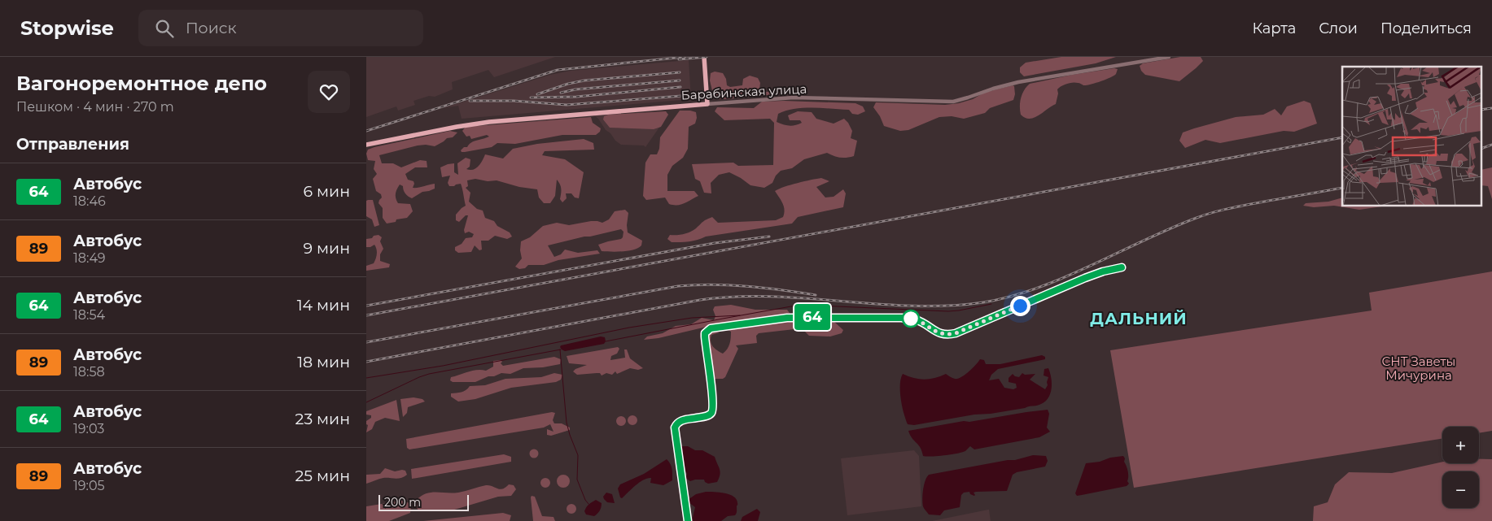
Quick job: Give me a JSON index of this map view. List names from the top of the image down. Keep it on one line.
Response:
{"streets":{"main road":["Барабинская улица"]},"districts":["ДАЛЬНИЙ"],"parks":["СНТ Заветы Мичурина"],"lines":["bus line 64"],"scale_bar":"200 m","page":{"header":"Stopwise","search":"Поиск","nav":["Карта","Слои","Поделиться"],"heading":[["Вагоноремонтное депо","Пешком · 4 мин · 270 m"],"Отправления"],"on_map":"64","list":[{"mark":"64","name":"Автобус","note":"18:46","value":"6 мин"},{"mark":"89","name":"Автобус","note":"18:49","value":"9 мин"},{"mark":"64","name":"Автобус","note":"18:54","value":"14 мин"},{"mark":"89","name":"Автобус","note":"18:58","value":"18 мин"},{"mark":"64","name":"Автобус","note":"19:03","value":"23 мин"},{"mark":"89","name":"Автобус","note":"19:05","value":"25 мин"}],"map_buttons":["+","−"],"scale":"200 m"}}
